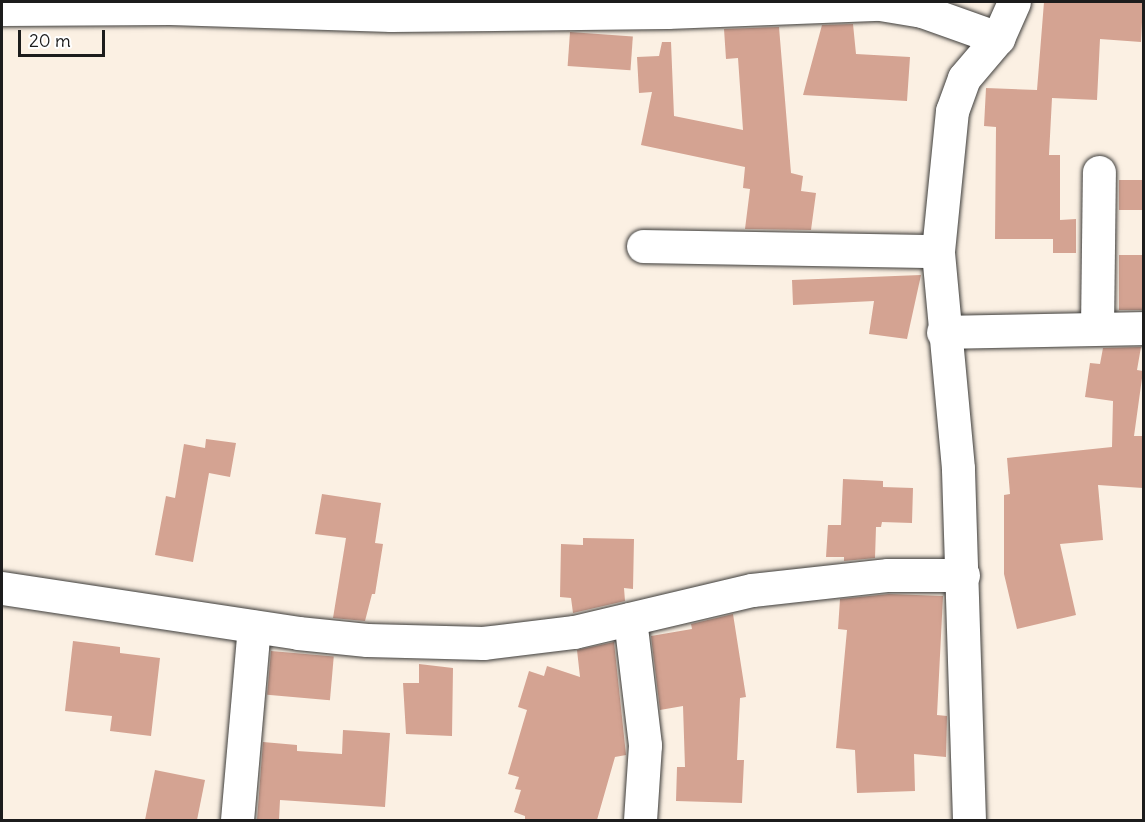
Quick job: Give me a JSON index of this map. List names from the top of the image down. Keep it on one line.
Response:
{"scale_bar":"20 m"}
